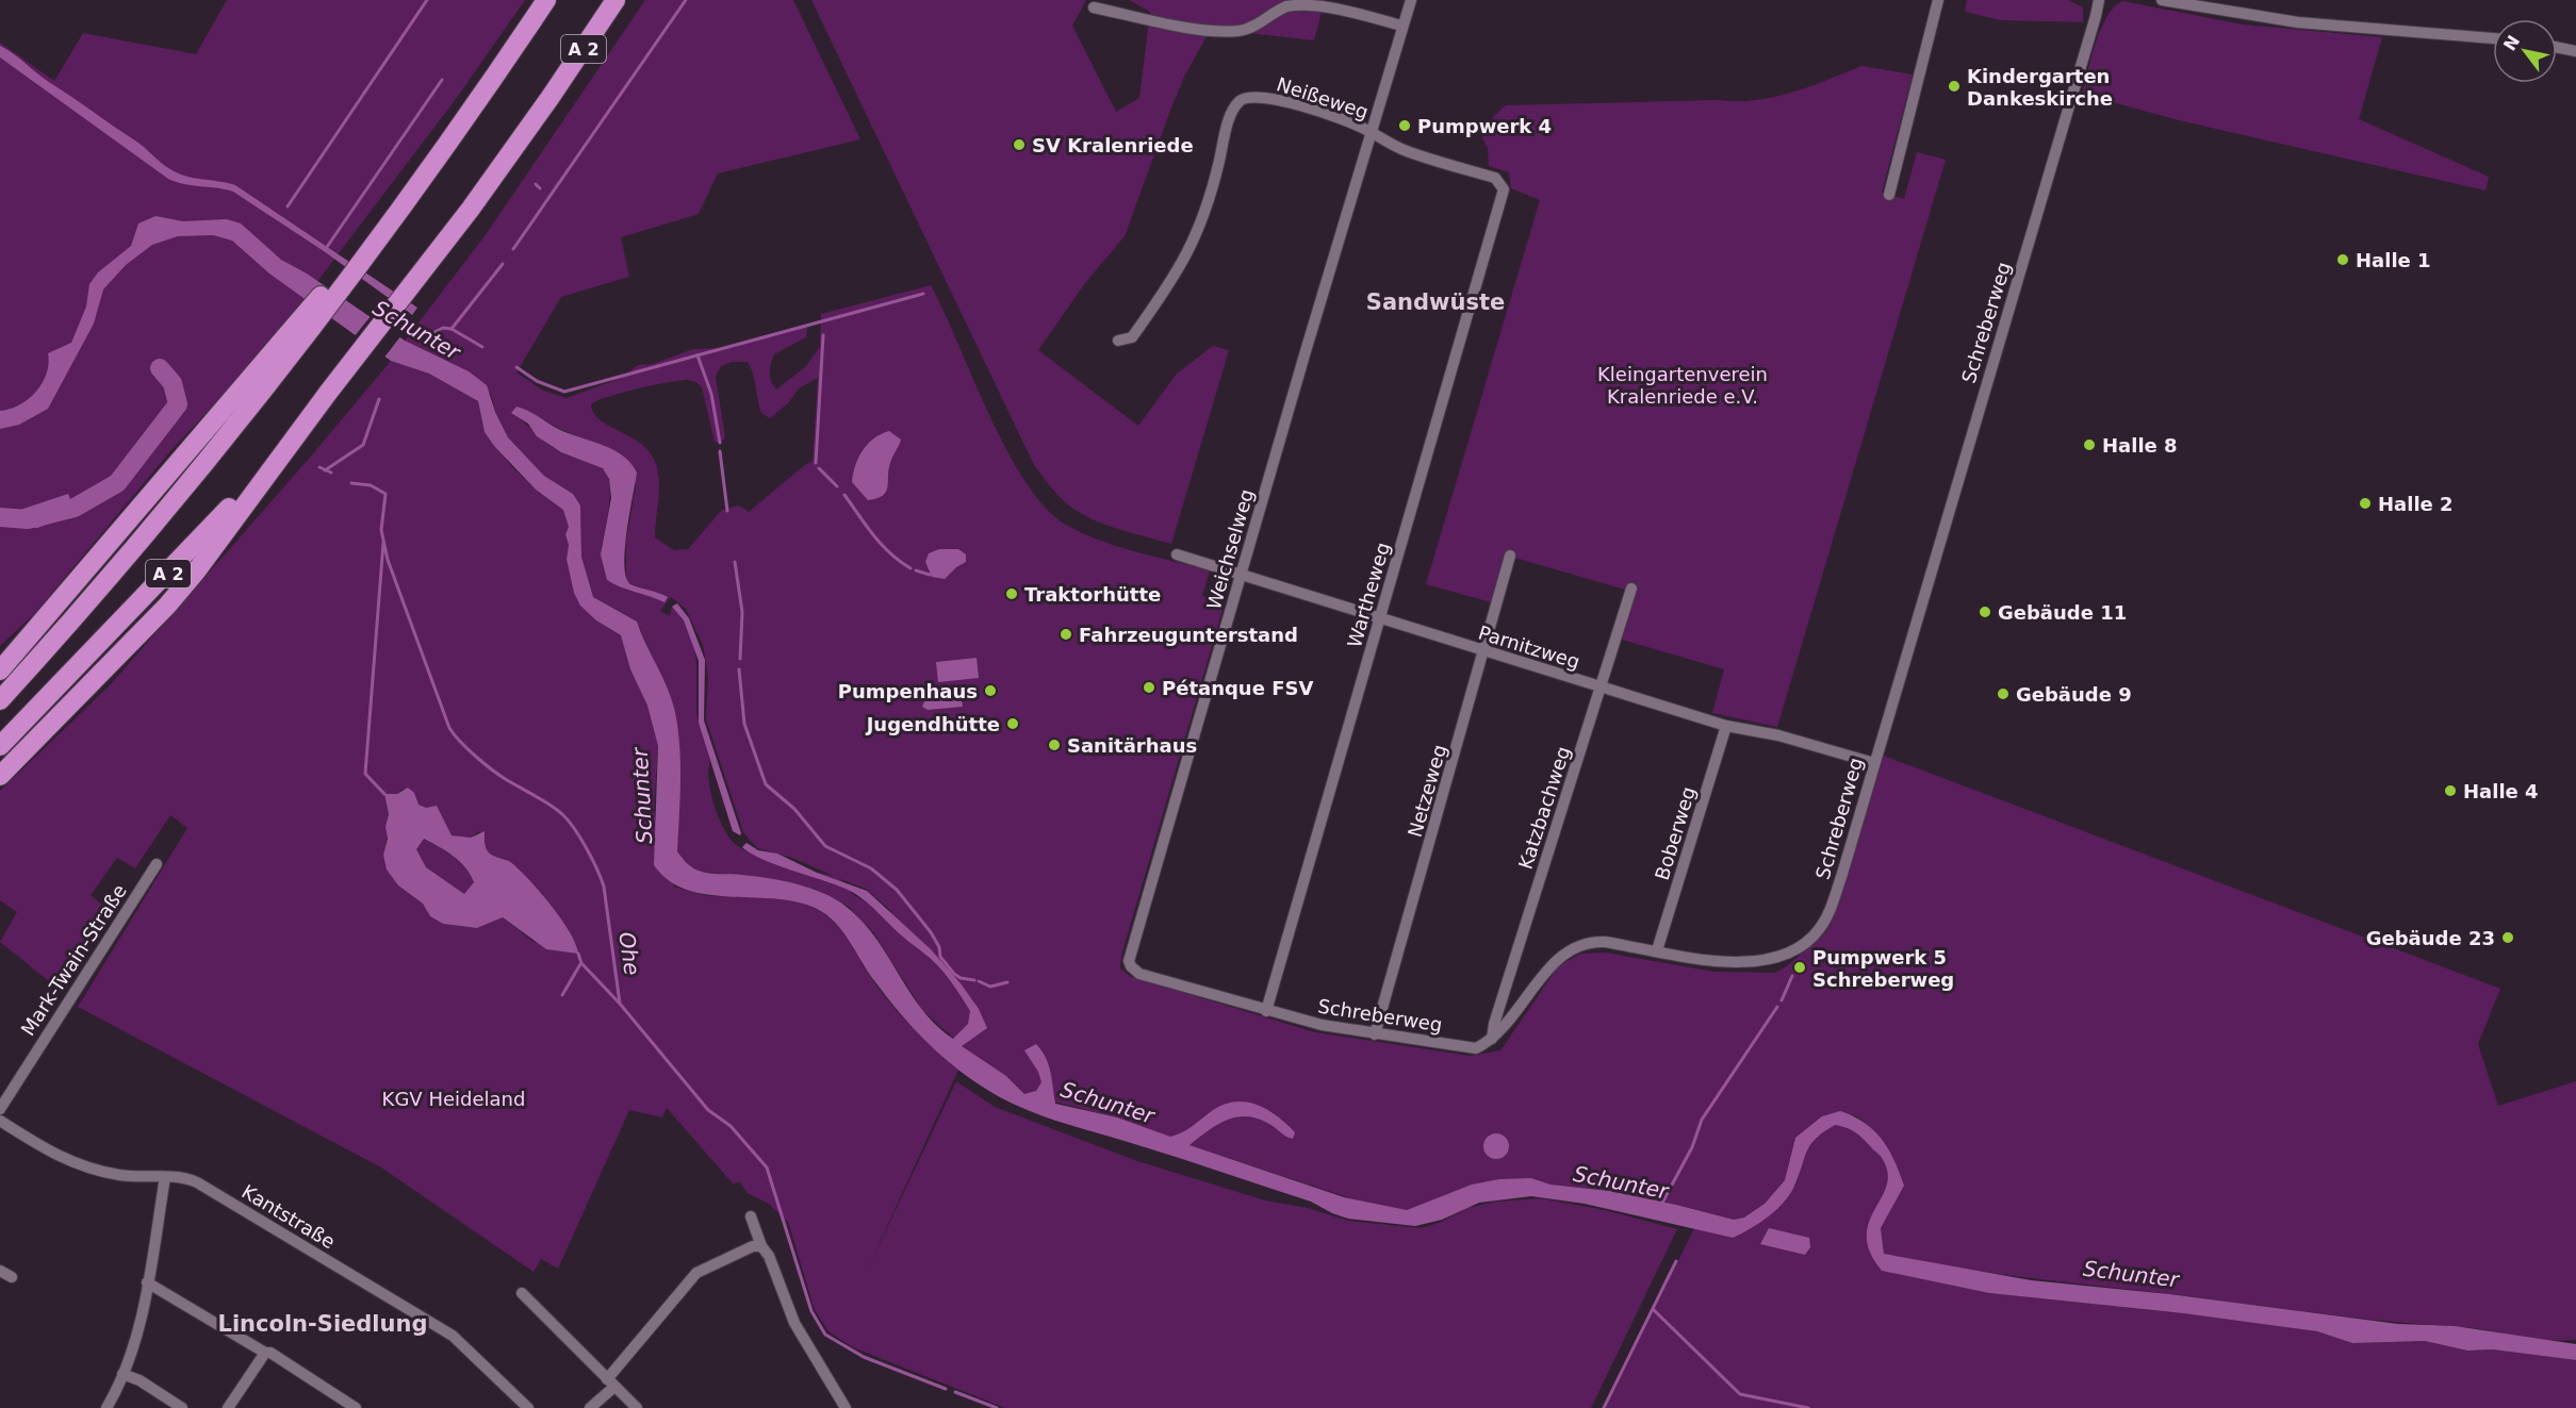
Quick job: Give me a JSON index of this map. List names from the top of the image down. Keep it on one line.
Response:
{"streets":{"highway":["A 2"],"street":["Neißeweg","Schreberweg","Weichselweg","Wartheweg","Parnitzweg","Netzeweg","Katzbachweg","Boberweg","Mark-Twain-Straße","Kantstraße"]},"crossings":[["Neißeweg","Weichselweg"],["Neißeweg","Wartheweg"],["Schreberweg","Weichselweg"],["Schreberweg","Wartheweg"],["Schreberweg","Parnitzweg"],["Schreberweg","Netzeweg"],["Schreberweg","Katzbachweg"],["Schreberweg","Boberweg"],["Weichselweg","Parnitzweg"],["Wartheweg","Parnitzweg"],["Parnitzweg","Netzeweg"],["Parnitzweg","Katzbachweg"],["Parnitzweg","Boberweg"]],"districts":["Sandwüste","Lincoln-Siedlung"],"water":["Schunter","Ohe"],"parks":["Kleingartenverein Kralenriede e.V.","KGV Heideland"],"places":["Kindergarten Dankeskirche","Pumpwerk 4","SV Kralenriede","Halle 1","Halle 8","Halle 2","Traktorhütte","Gebäude 11","Fahrzeugunterstand","Pétanque FSV","Pumpenhaus","Gebäude 9","Jugendhütte","Sanitärhaus","Halle 4","Gebäude 23","Pumpwerk 5 Schreberweg"],"north":"top left"}
